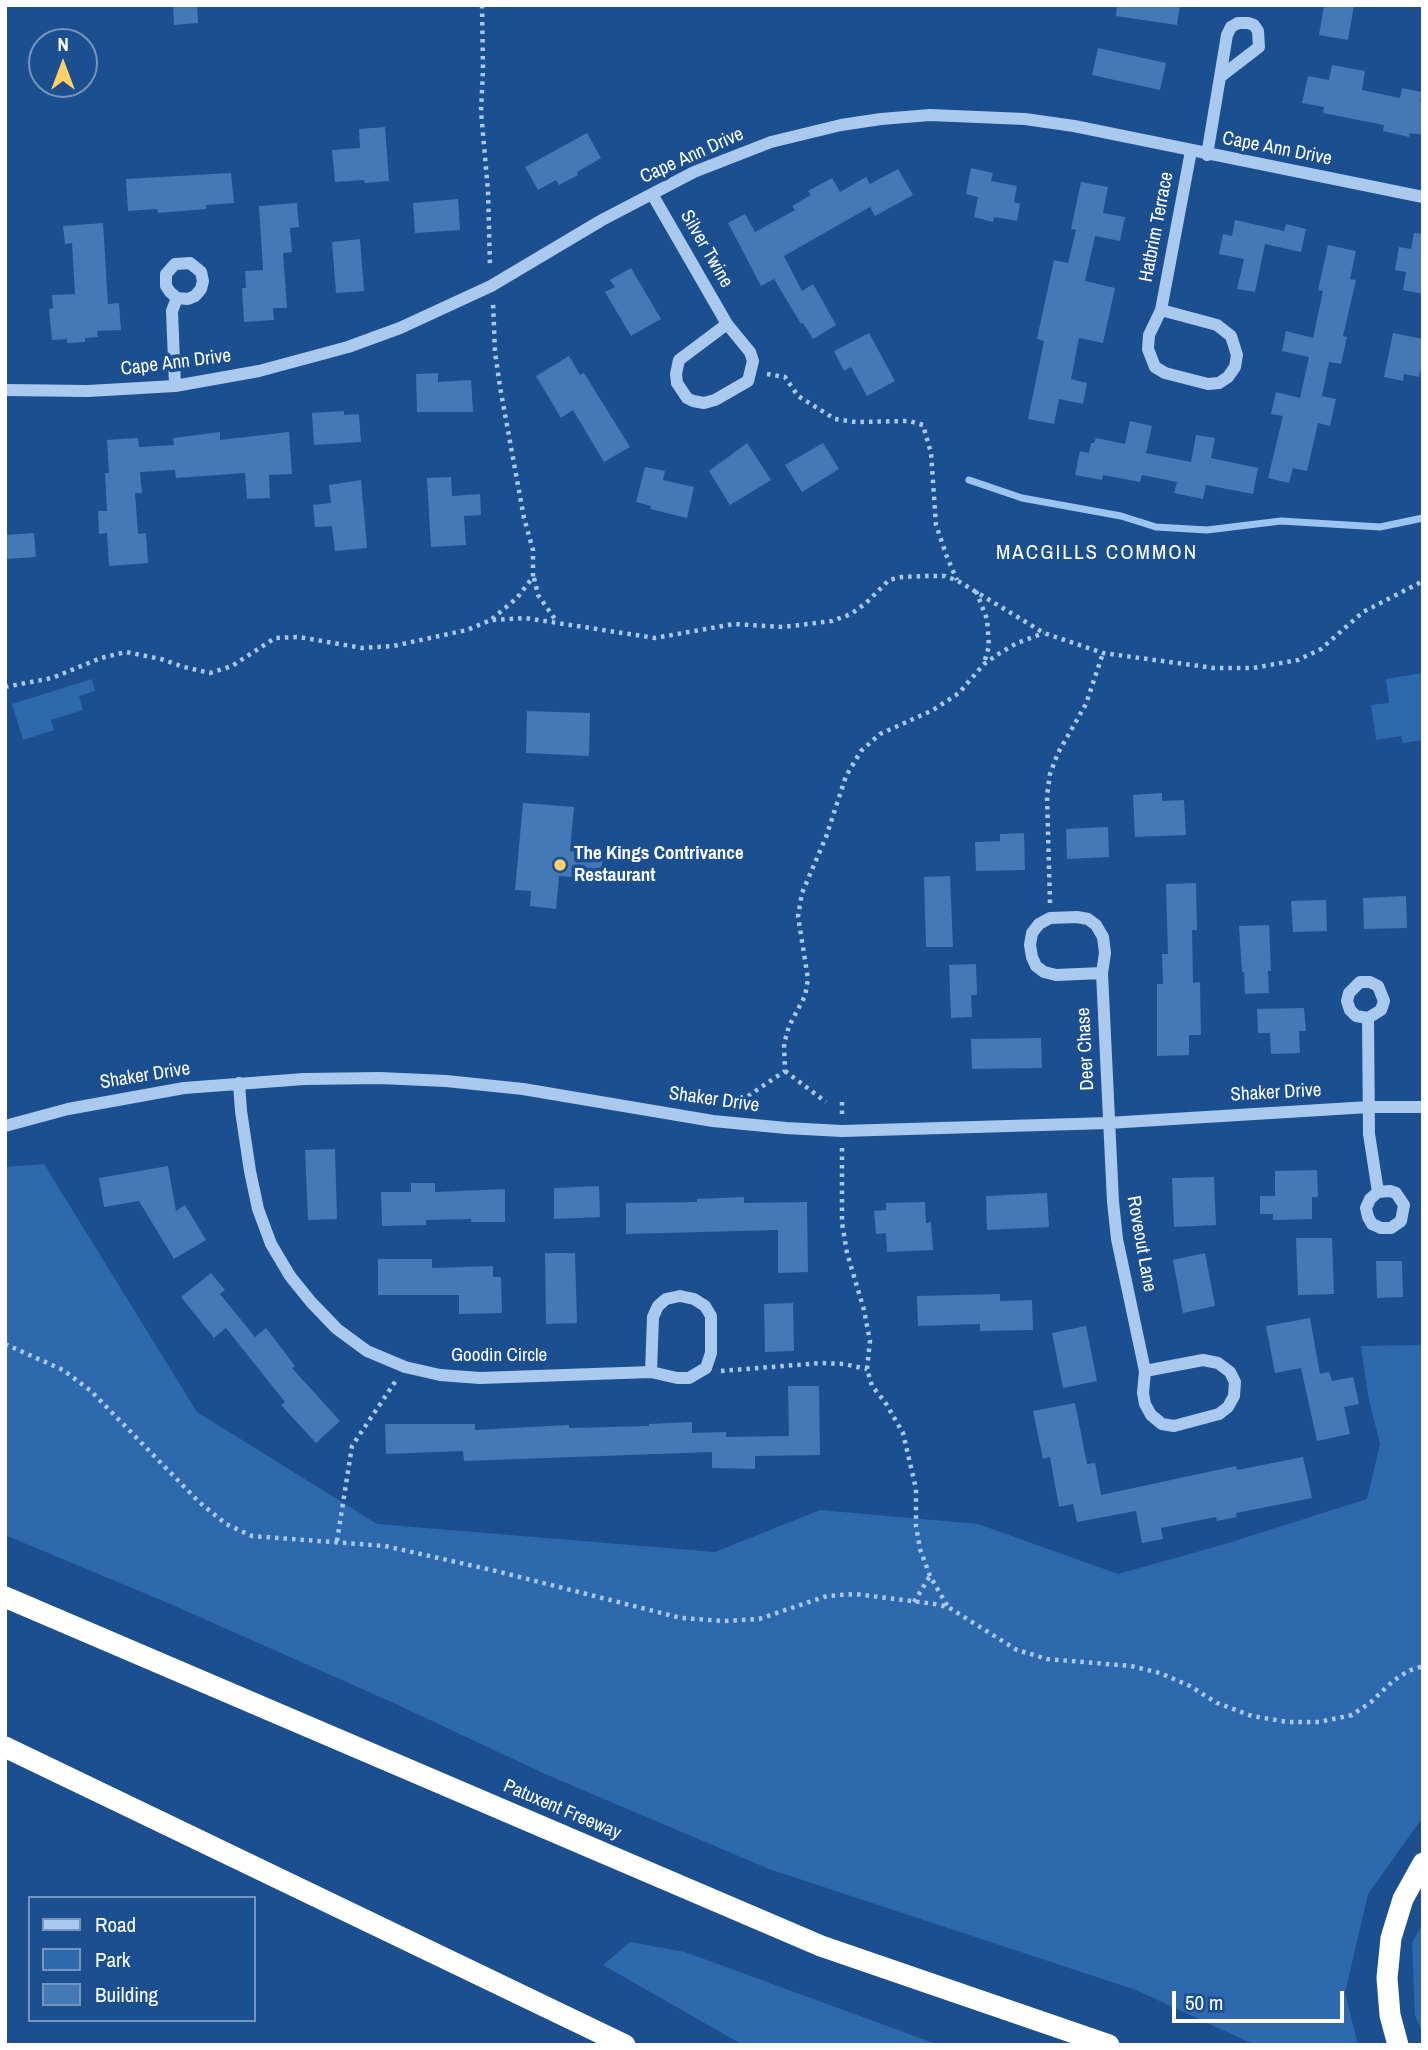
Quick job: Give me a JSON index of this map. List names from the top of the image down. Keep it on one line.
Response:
{"streets":{"highway":["Patuxent Freeway"],"street":["Cape Ann Drive","Hatbrim Terrace","Silver Twine","Deer Chase","Shaker Drive","Roveout Lane","Goodin Circle"]},"crossings":[["Cape Ann Drive","Hatbrim Terrace"],["Cape Ann Drive","Silver Twine"],["Deer Chase","Shaker Drive"],["Deer Chase","Roveout Lane"],["Shaker Drive","Roveout Lane"],["Shaker Drive","Goodin Circle"]],"districts":["MACGILLS COMMON"],"places":["The Kings Contrivance Restaurant"],"legend":["Road","Park","Building"],"scale_bar":"50 m","north":"top"}
